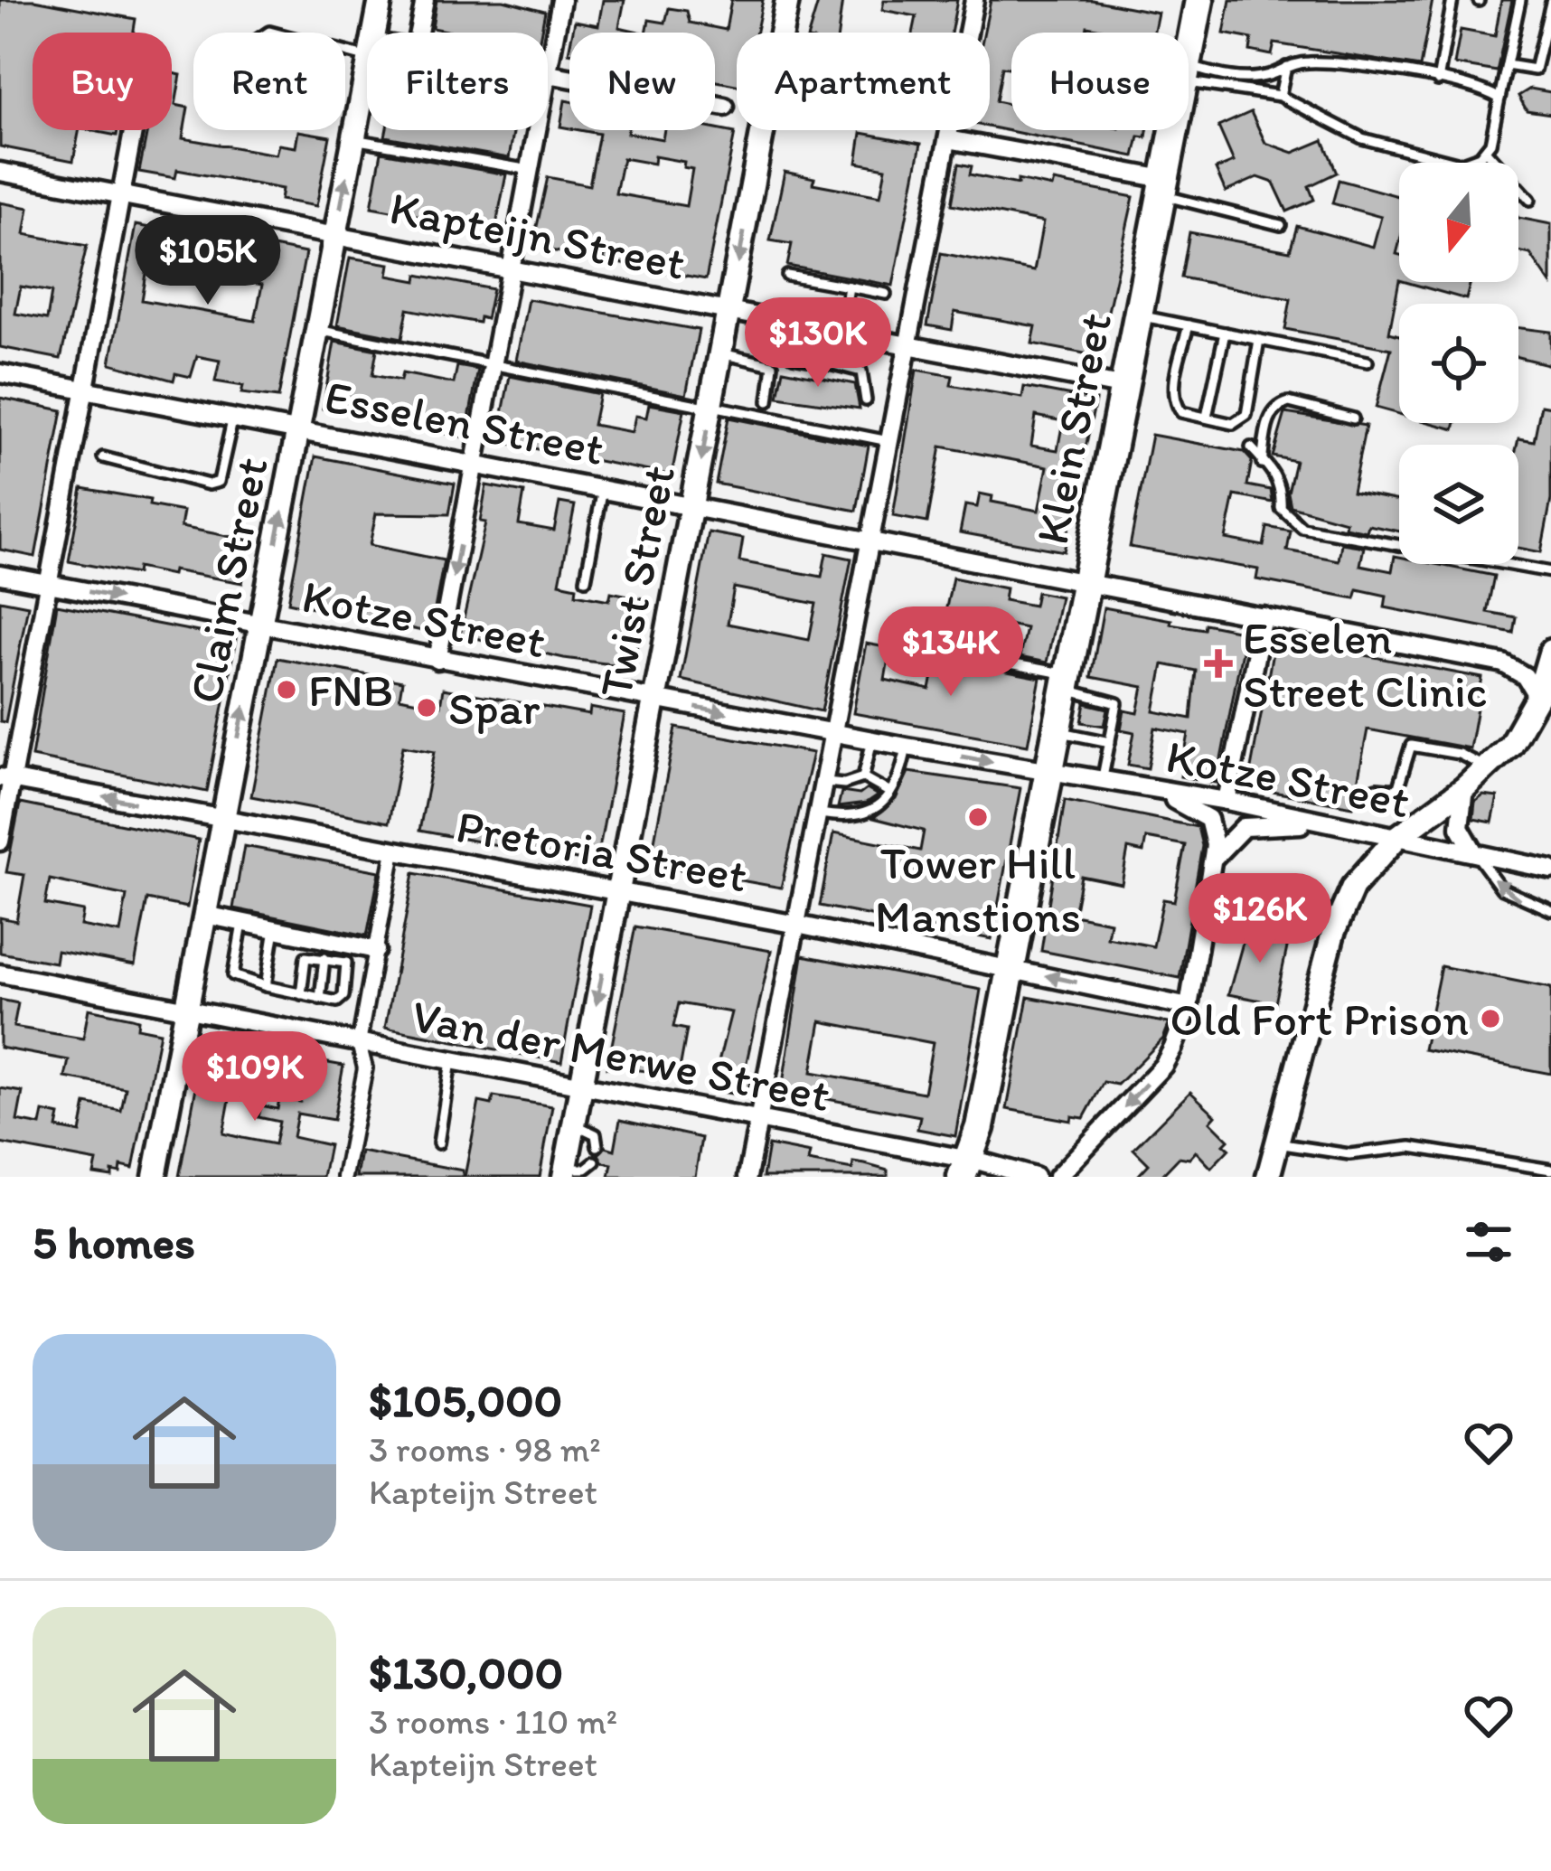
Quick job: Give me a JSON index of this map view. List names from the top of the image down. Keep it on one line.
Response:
{"streets":{"main road":["Klein Street"],"street":["Kapteijn Street","Esselen Street","Claim Street","Twist Street","Kotze Street","Pretoria Street","Van der Merwe Street"]},"crossings":[["Kapteijn Street","Klein Street"],["Kapteijn Street","Claim Street"],["Kapteijn Street","Twist Street"],["Esselen Street","Klein Street"],["Esselen Street","Claim Street"],["Esselen Street","Twist Street"],["Klein Street","Kotze Street"],["Klein Street","Pretoria Street"],["Klein Street","Van der Merwe Street"],["Claim Street","Kotze Street"],["Claim Street","Pretoria Street"],["Claim Street","Van der Merwe Street"],["Twist Street","Kotze Street"],["Twist Street","Pretoria Street"],["Twist Street","Van der Merwe Street"]],"places":{"health":["Esselen Street Clinic"],"other":["FNB","Spar","Tower Hill Manstions","Old Fort Prison"]},"north":"bottom","page":{"chip":["Buy","Rent","Filters","New","Apartment","House"],"price":["$105K","$130K","$134K","$126K","$109K"],"heading":"5 homes","list":[{"name":"$105,000","note":"3 rooms · 98 m² · Kapteijn Street"},{"name":"$130,000","note":"3 rooms · 110 m² · Kapteijn Street"}]}}
